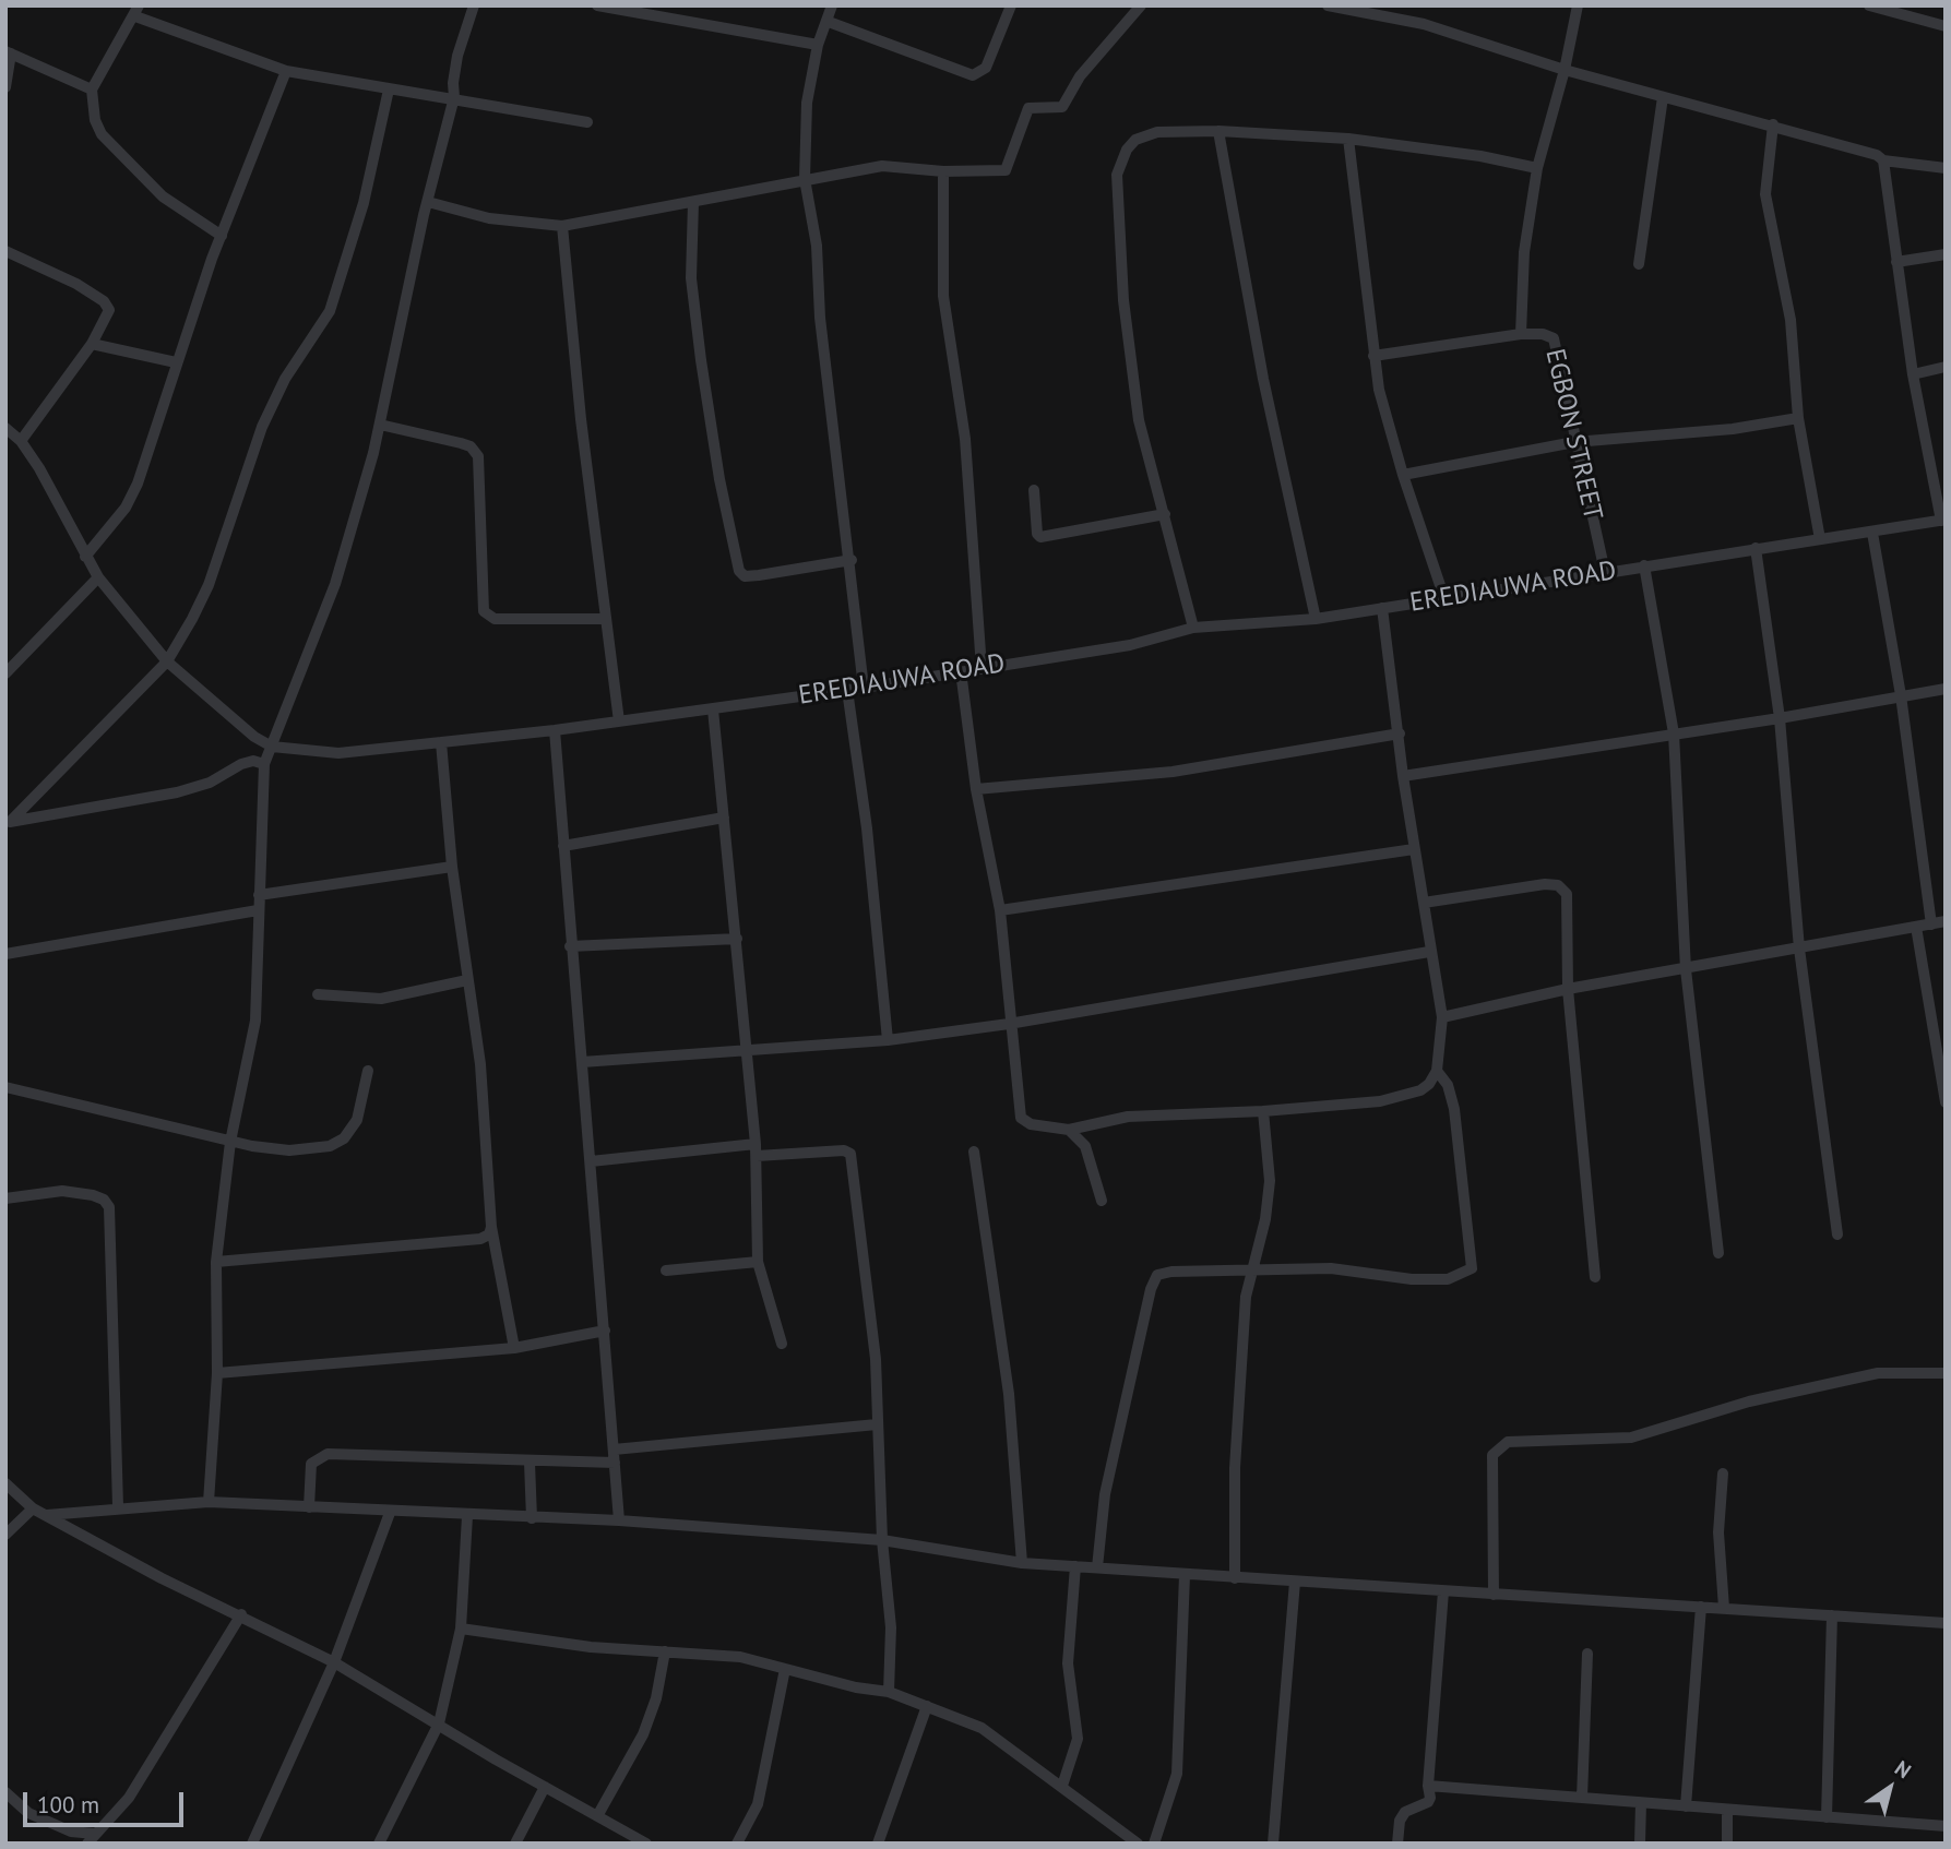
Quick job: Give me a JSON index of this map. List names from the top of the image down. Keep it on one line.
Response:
{"streets":{"street":["EGBON STREET","EREDIAUWA ROAD"]},"crossings":[["EGBON STREET","EREDIAUWA ROAD"]],"scale_bar":"100 m","north":"top right"}
